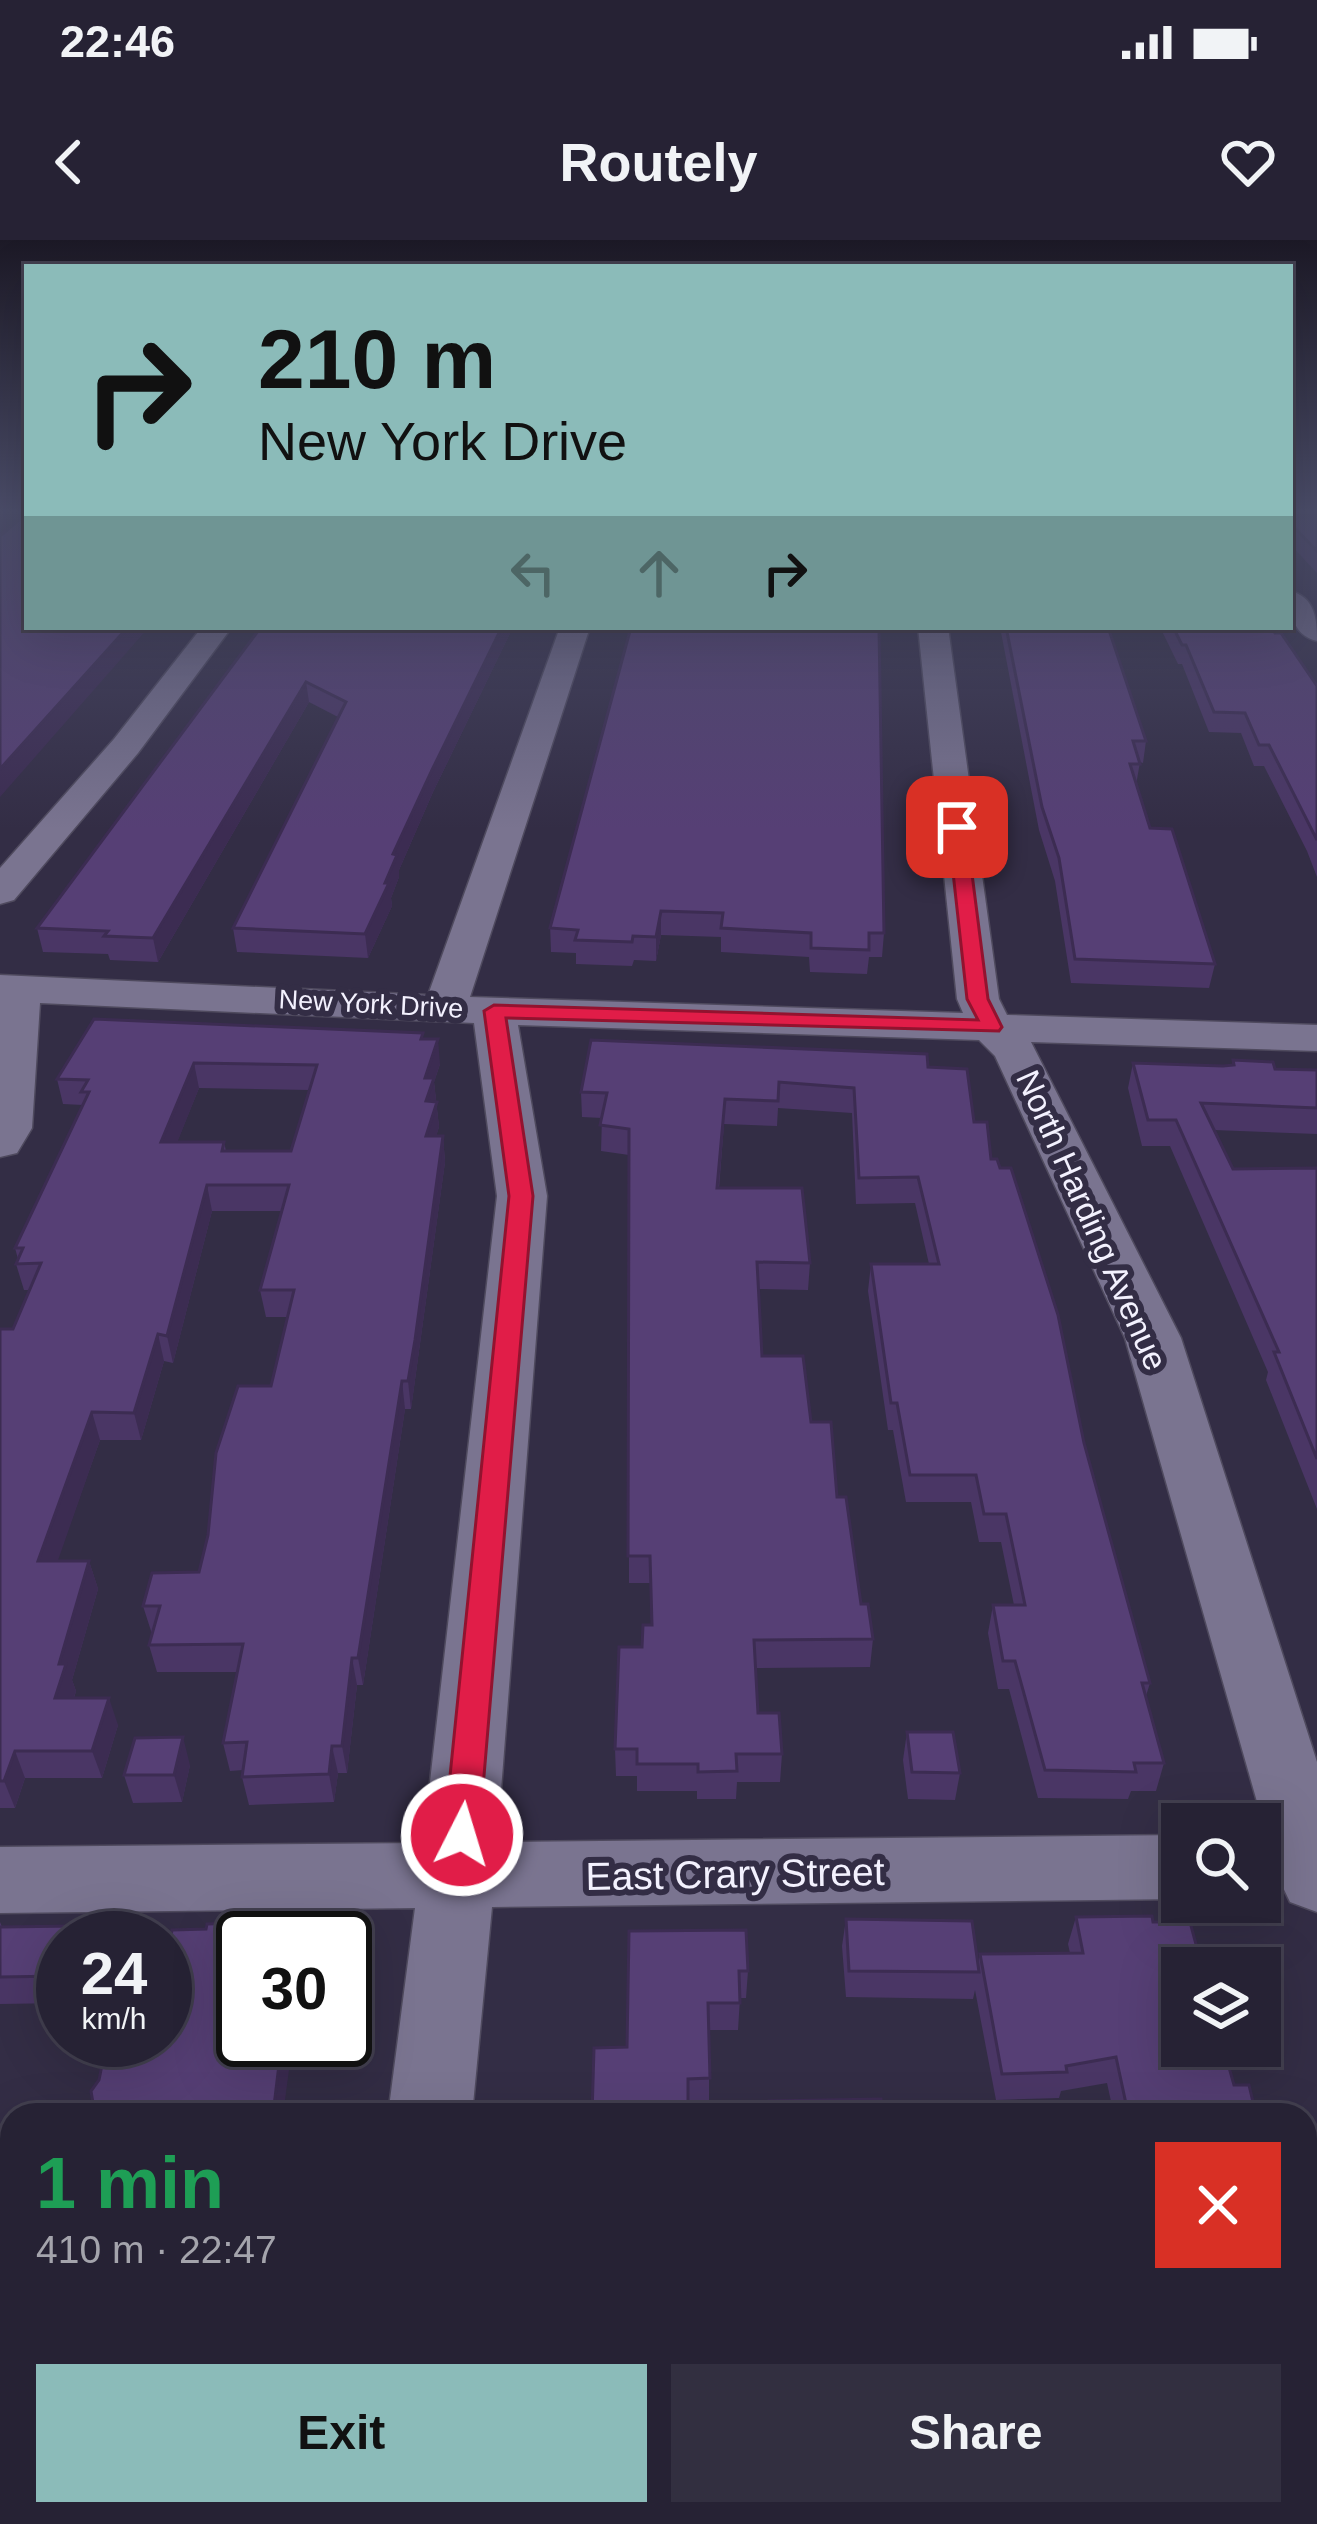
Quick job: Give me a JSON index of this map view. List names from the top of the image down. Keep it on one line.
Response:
{"streets":{"street":["New York Drive","North Harding Avenue","East Crary Street"]},"crossings":[["New York Drive","North Harding Avenue"]],"page":{"status":"22:46","header":"Routely","turn":["210 m","New York Drive"],"speed":"24 km/h","limit":"30","heading":["1 min","410 m · 22:47"],"buttons":["Exit","Share"]}}
